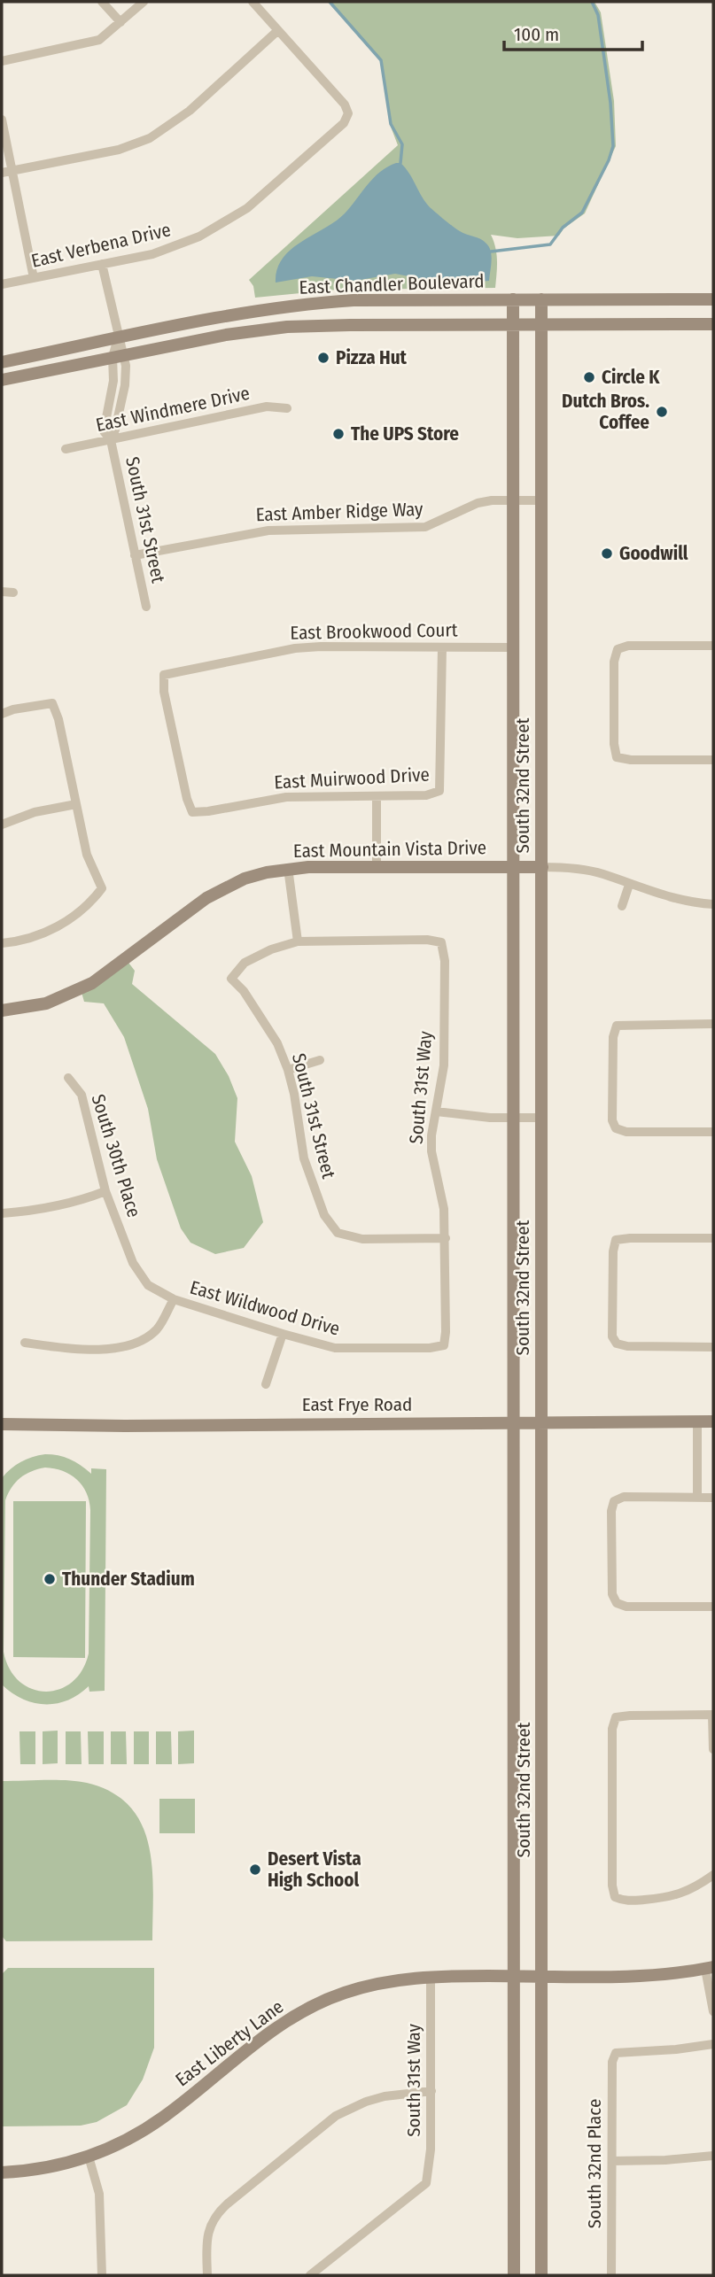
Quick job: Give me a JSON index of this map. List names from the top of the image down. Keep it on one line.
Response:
{"streets":{"main road":["East Chandler Boulevard","South 32nd Street","East Mountain Vista Drive","East Frye Road","East Liberty Lane"],"street":["East Verbena Drive","East Windmere Drive","East Amber Ridge Way","South 31st Street","East Brookwood Court","East Muirwood Drive","South 31st Way","South 30th Place","East Wildwood Drive","South 32nd Place"]},"crossings":[["East Verbena Drive","South 31st Street"],["East Chandler Boulevard","South 31st Street"],["East Chandler Boulevard","South 32nd Street"],["East Windmere Drive","South 31st Street"],["East Amber Ridge Way","South 31st Street"],["East Amber Ridge Way","South 32nd Street"],["South 31st Street","South 31st Way"],["East Brookwood Court","East Muirwood Drive"],["East Brookwood Court","South 32nd Street"],["South 32nd Street","East Mountain Vista Drive"],["South 32nd Street","East Frye Road"],["South 32nd Street","East Liberty Lane"],["South 31st Way","East Wildwood Drive"],["South 31st Way","East Liberty Lane"],["South 30th Place","East Wildwood Drive"]],"places":["Pizza Hut","Circle K","Dutch Bros. Coffee","The UPS Store","Goodwill","Thunder Stadium","Desert Vista High School"],"scale_bar":"100 m"}
